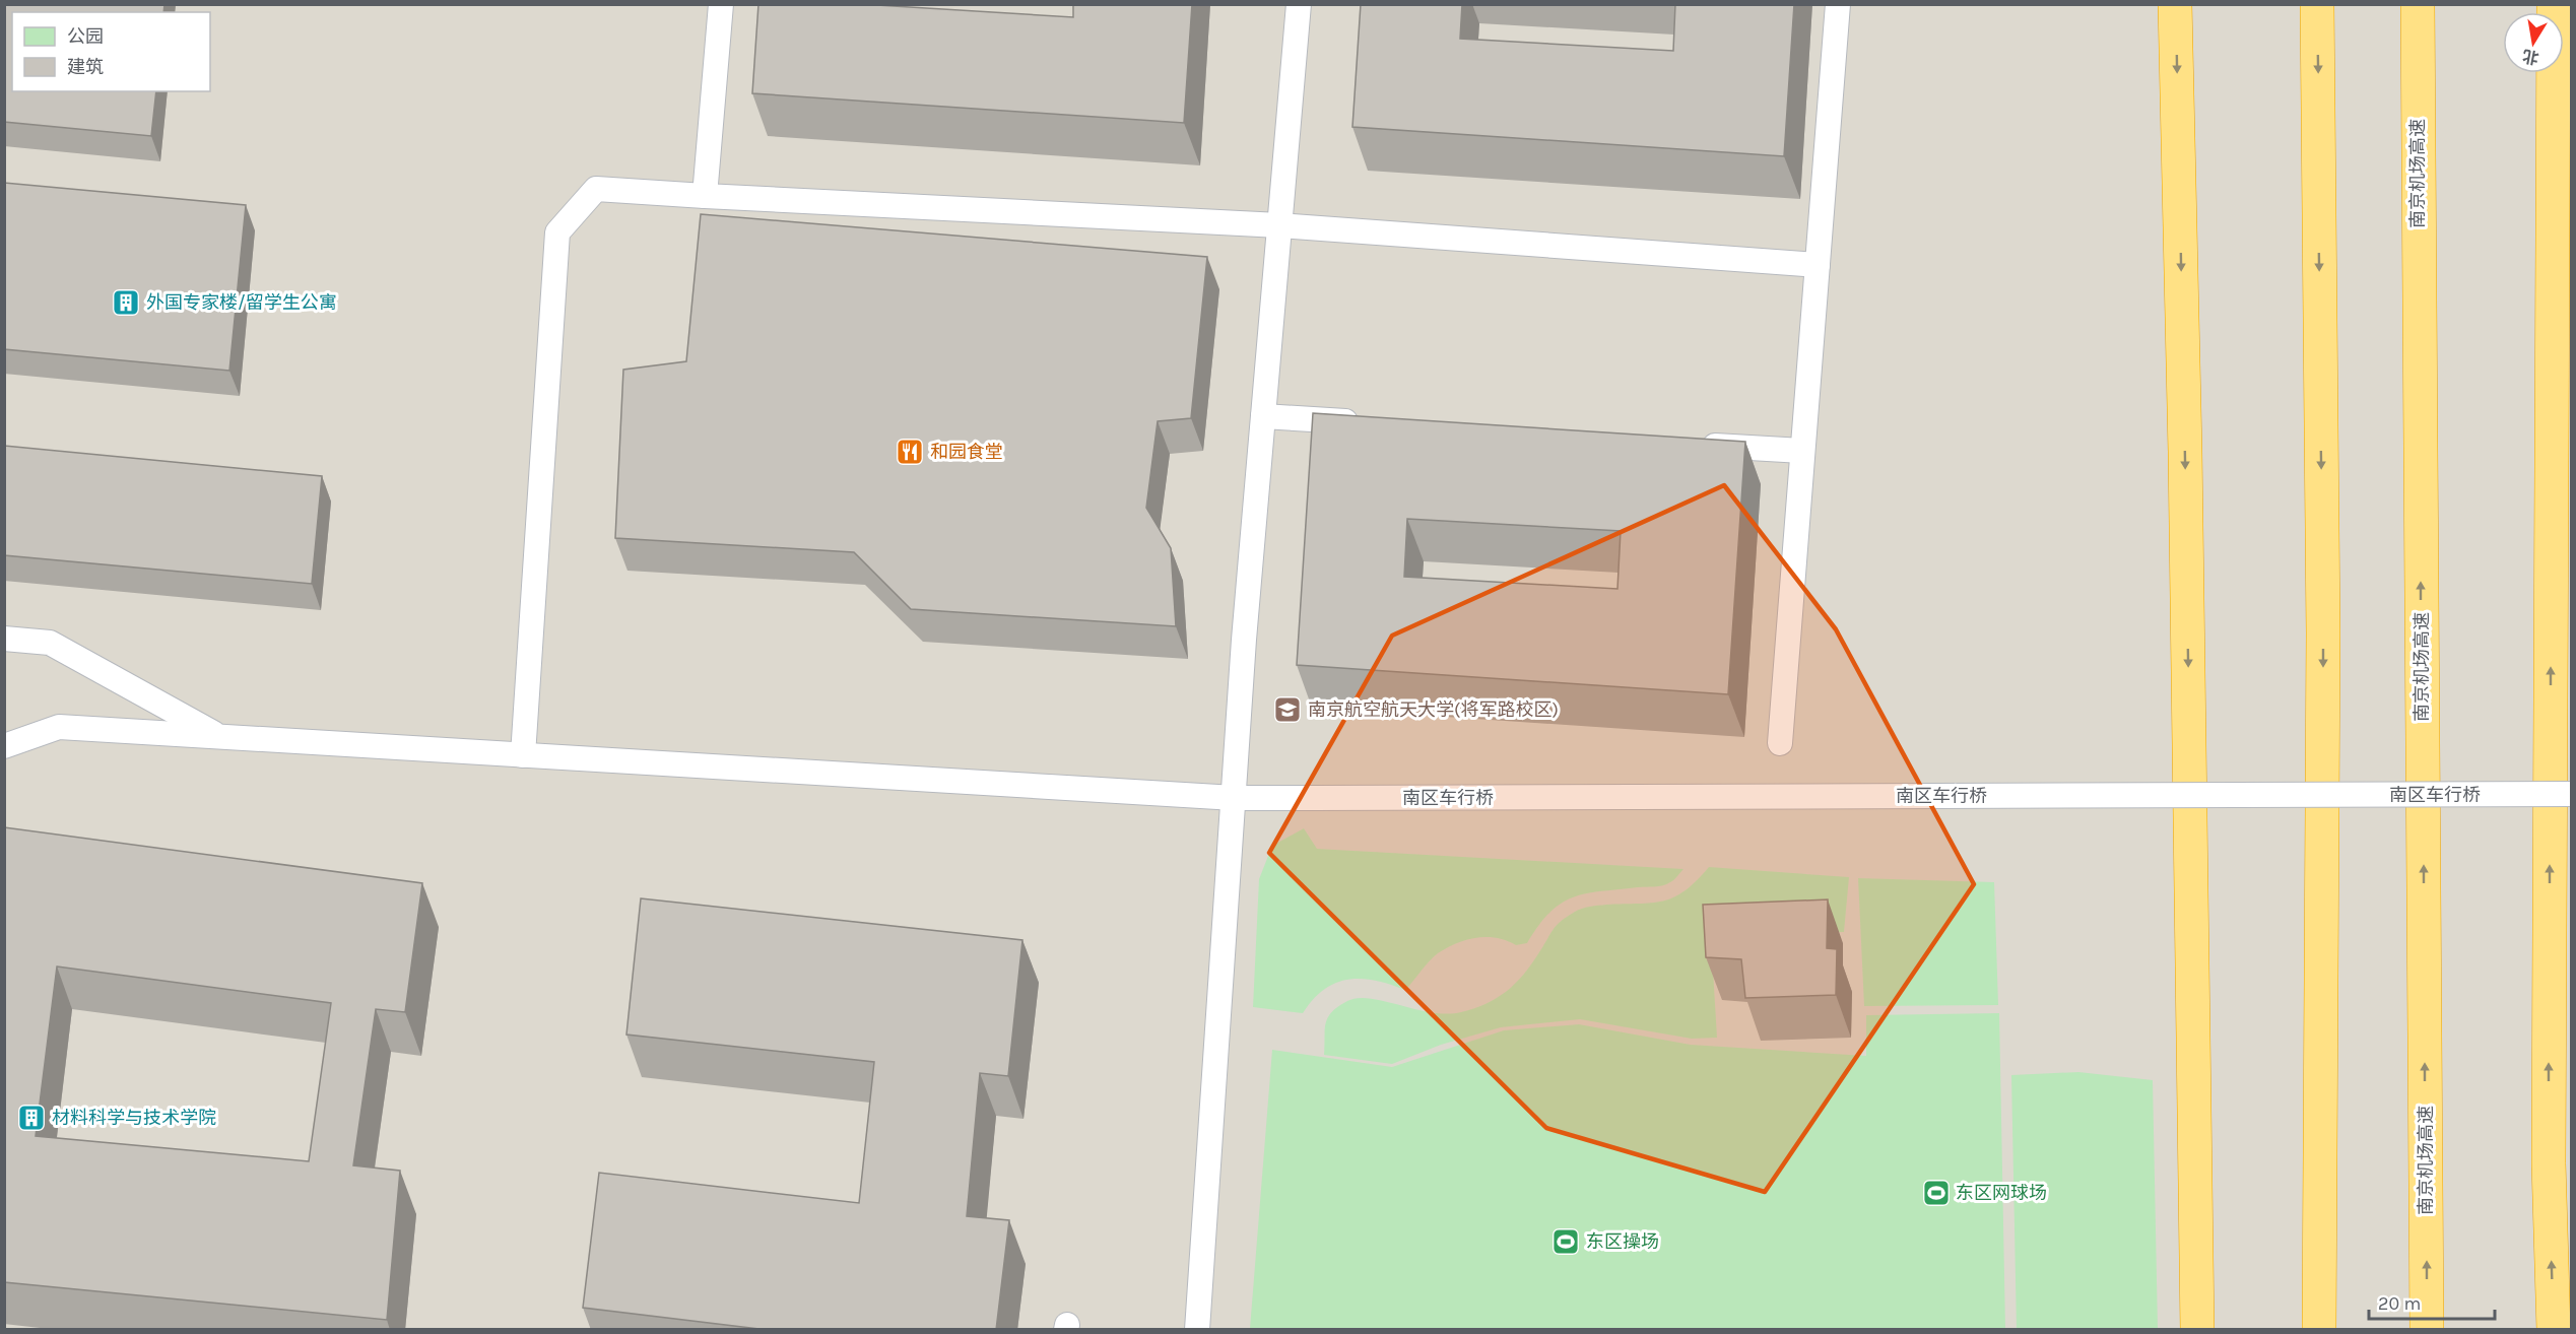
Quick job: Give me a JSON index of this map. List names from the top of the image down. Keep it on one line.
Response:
{"streets":{"highway":["南京机场高速"],"lane":["南区车行桥"]},"places":{"building":["外国专家楼/留学生公寓","材料科学与技术学院"],"restaurant":["和园食堂"],"school or university":["南京航空航天大学(将军路校区)"],"sports":["东区网球场","东区操场"]},"legend":["公园","建筑"],"scale_bar":"20 m","north":"bottom"}
